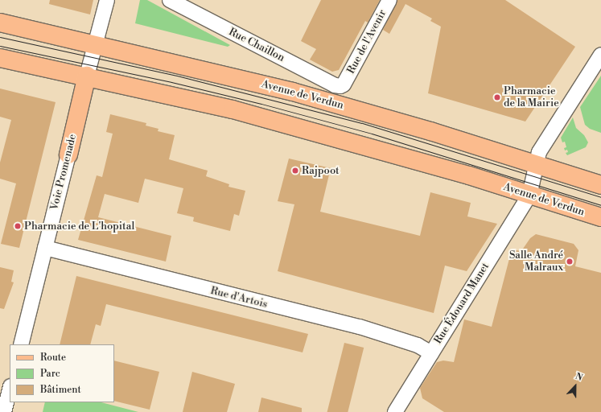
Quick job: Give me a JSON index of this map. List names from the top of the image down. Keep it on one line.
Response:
{"streets":{"main road":["Avenue de Verdun","Voie Promenade"],"street":["Rue de l'Avenir","Rue Chaillon","Rue d'Artois","Rue Édouard Manet"]},"crossings":[["Rue de l'Avenir","Rue Chaillon"],["Avenue de Verdun","Voie Promenade"],["Avenue de Verdun","Rue Édouard Manet"],["Voie Promenade","Rue d'Artois"],["Rue d'Artois","Rue Édouard Manet"]],"places":["Pharmacie de la Mairie","Rajpoot","Pharmacie de L'hopital","Salle André Malraux"],"legend":["Route","Parc","Bâtiment"],"north":"top"}
